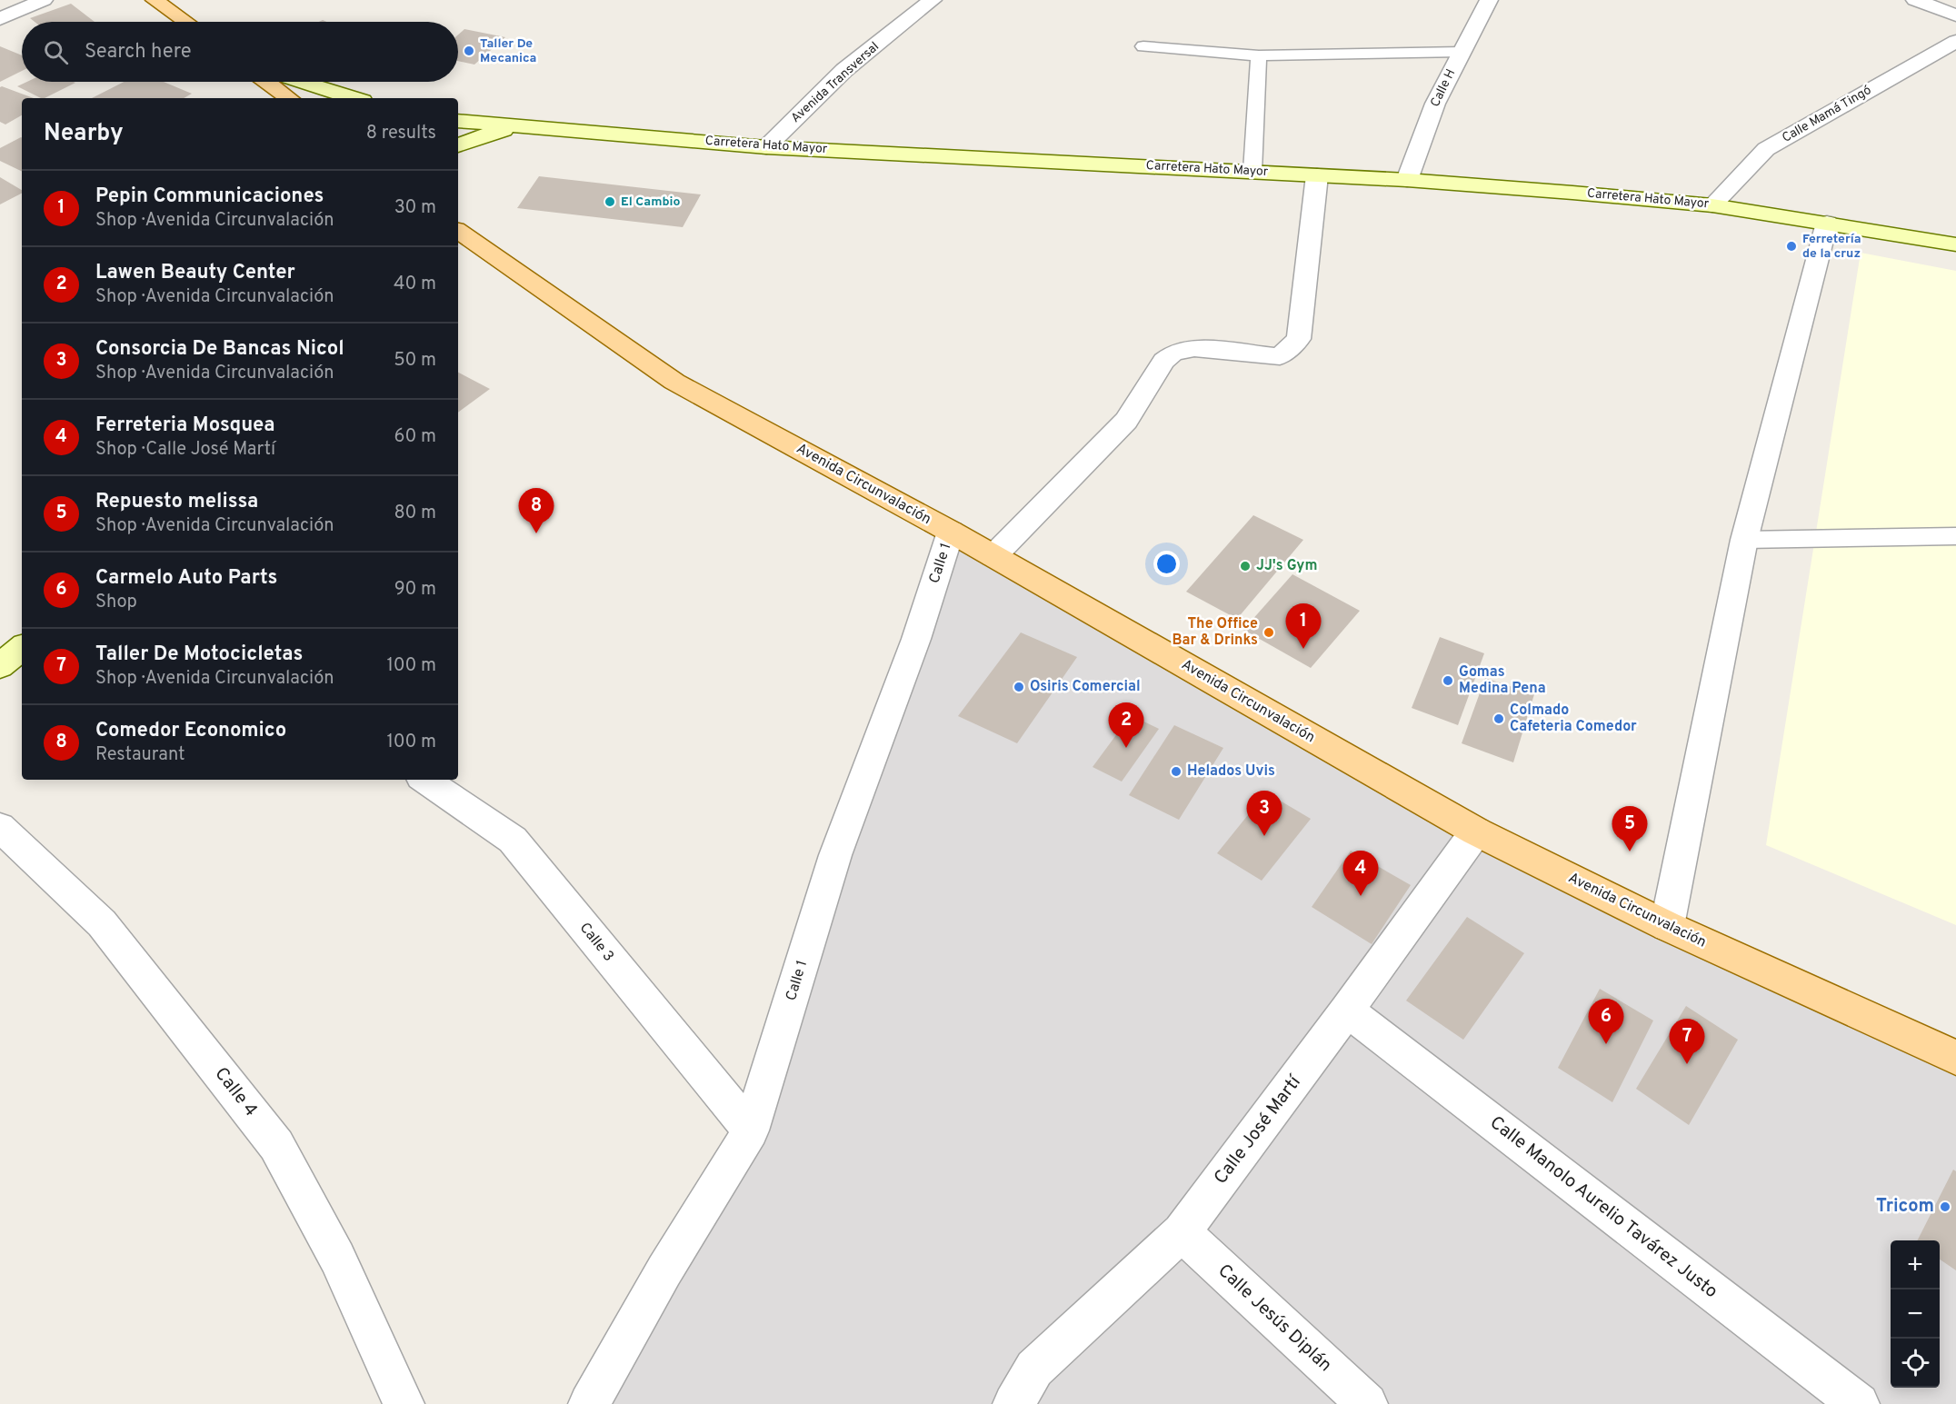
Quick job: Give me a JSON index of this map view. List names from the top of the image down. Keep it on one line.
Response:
{"streets":{"main road":["Avenida Circunvalación"],"street":["Avenida Transversal","Calle H","Calle Mamá Tingó","Carretera Hato Mayor","Calle 1","Calle 3","Calle 4","Calle José Martí","Calle Manolo Aurelio Tavárez Justo","Calle Jesús Diplán"]},"crossings":[["Avenida Transversal","Carretera Hato Mayor"],["Calle H","Carretera Hato Mayor"],["Calle Mamá Tingó","Carretera Hato Mayor"],["Avenida Circunvalación","Calle 1"],["Avenida Circunvalación","Calle José Martí"],["Calle 1","Calle 3"],["Calle José Martí","Calle Manolo Aurelio Tavárez Justo"],["Calle José Martí","Calle Jesús Diplán"]],"places":["Taller De Mecanica","El Cambio","Ferretería de la cruz","JJ's Gym","The Office Bar & Drinks","Gomas Medina Pena","Osiris Comercial","Colmado Cafeteria Comedor","Helados Uvis","Tricom"],"page":{"search":"Search here","heading":["Nearby","8 results"],"list":[{"mark":"1","name":"Pepin Communicaciones","note":"Shop · Avenida Circunvalación","value":"30 m"},{"mark":"2","name":"Lawen Beauty Center","note":"Shop · Avenida Circunvalación","value":"40 m"},{"mark":"3","name":"Consorcia De Bancas Nicol","note":"Shop · Avenida Circunvalación","value":"50 m"},{"mark":"4","name":"Ferreteria Mosquea","note":"Shop · Calle José Martí","value":"60 m"},{"mark":"5","name":"Repuesto melissa","note":"Shop · Avenida Circunvalación","value":"80 m"},{"mark":"6","name":"Carmelo Auto Parts","note":"Shop","value":"90 m"},{"mark":"7","name":"Taller De Motocicletas","note":"Shop · Avenida Circunvalación","value":"100 m"},{"mark":"8","name":"Comedor Economico","note":"Restaurant","value":"100 m"}],"pins":["8","1","2","3","5","4","6","7"],"map_buttons":["+","−"]}}
